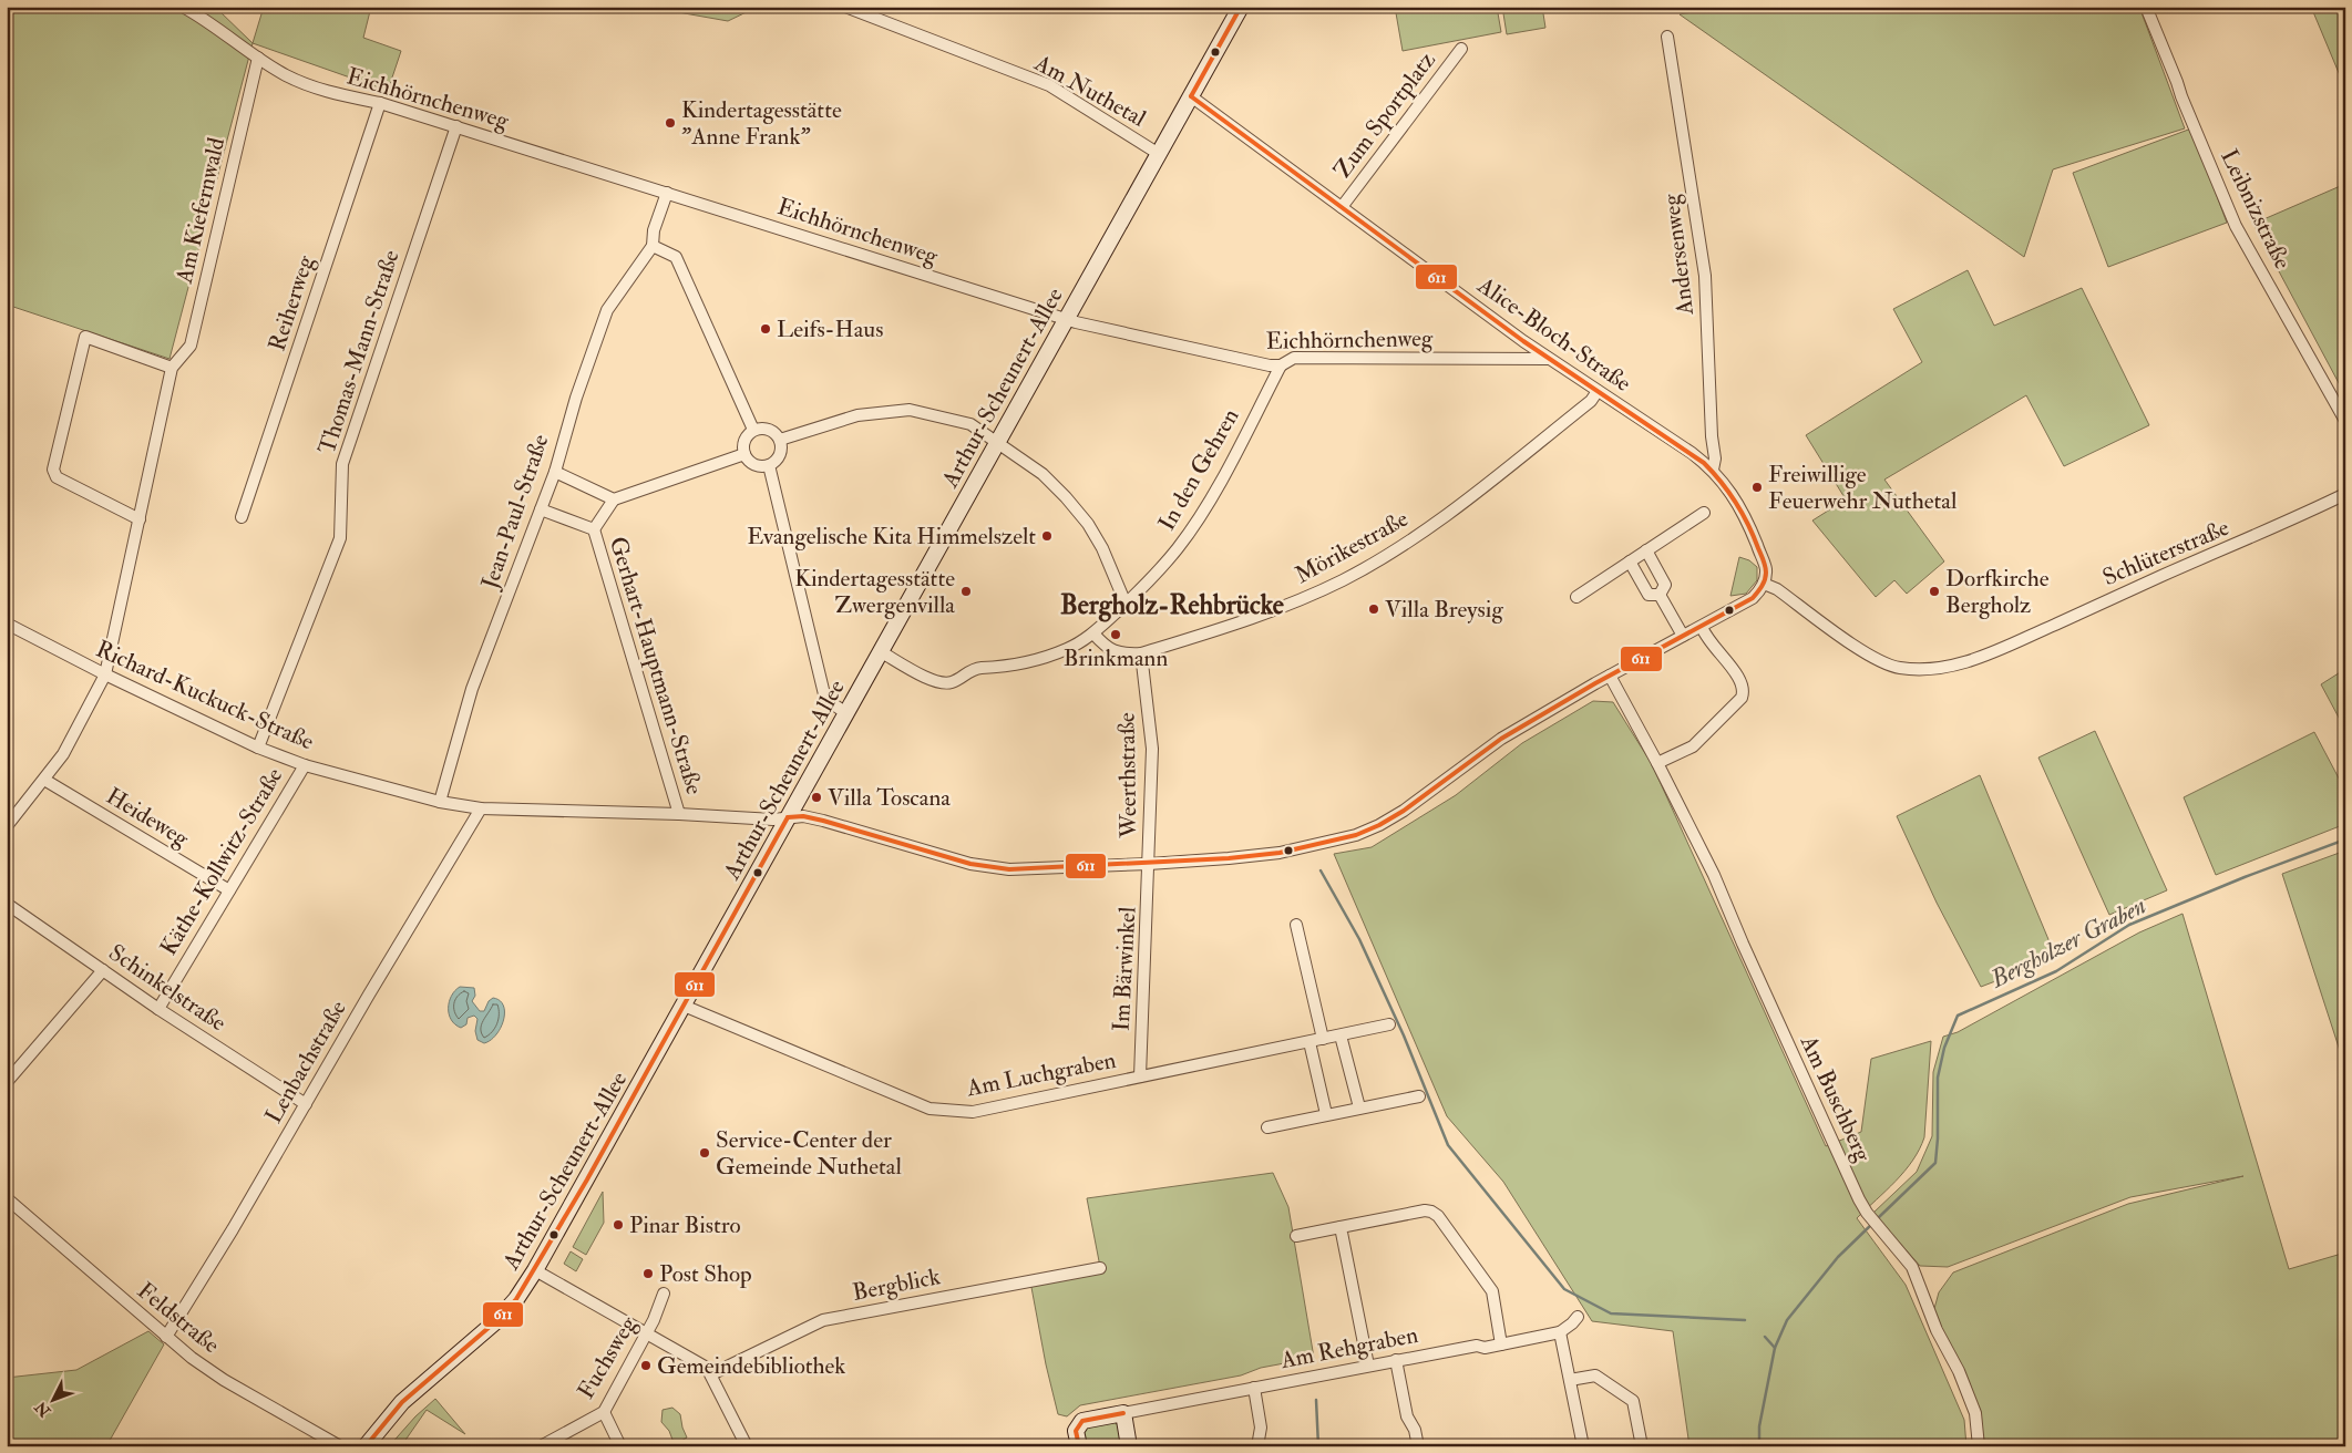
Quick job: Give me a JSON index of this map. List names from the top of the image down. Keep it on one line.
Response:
{"streets":{"main road":["Arthur-Scheunert-Allee","Am Rehgraben"],"street":["Am Nuthetal","Eichhörnchenweg","Zum Sportplatz","Leibnizstraße","Am Kiefernwald","Andersenweg","Reiherweg","Alice-Bloch-Straße","Thomas-Mann-Straße","In den Gehren","Jean-Paul-Straße","Mörikestraße","Schlüterstraße","Gerhart-Hauptmann-Straße","Richard-Kuckuck-Straße","Weerthstraße","Heideweg","Käthe-Kollwitz-Straße","Im Bärwinkel","Schinkelstraße","Lenbachstraße","Am Luchgraben","Am Buschberg","Bergblick","Feldstraße","Fuchsweg"]},"crossings":[["Am Nuthetal","Arthur-Scheunert-Allee"],["Eichhörnchenweg","Am Kiefernwald"],["Eichhörnchenweg","Reiherweg"],["Eichhörnchenweg","Alice-Bloch-Straße"],["Eichhörnchenweg","Thomas-Mann-Straße"],["Eichhörnchenweg","Arthur-Scheunert-Allee"],["Eichhörnchenweg","In den Gehren"],["Zum Sportplatz","Alice-Bloch-Straße"],["Am Kiefernwald","Richard-Kuckuck-Straße"],["Am Kiefernwald","Heideweg"],["Andersenweg","Alice-Bloch-Straße"],["Alice-Bloch-Straße","Arthur-Scheunert-Allee"],["Alice-Bloch-Straße","Mörikestraße"],["Alice-Bloch-Straße","Schlüterstraße"],["Alice-Bloch-Straße","Richard-Kuckuck-Straße"],["Thomas-Mann-Straße","Richard-Kuckuck-Straße"],["Arthur-Scheunert-Allee","In den Gehren"],["Arthur-Scheunert-Allee","Richard-Kuckuck-Straße"],["Arthur-Scheunert-Allee","Am Luchgraben"],["In den Gehren","Mörikestraße"],["Jean-Paul-Straße","Gerhart-Hauptmann-Straße"],["Jean-Paul-Straße","Richard-Kuckuck-Straße"],["Mörikestraße","Weerthstraße"],["Schlüterstraße","Richard-Kuckuck-Straße"],["Gerhart-Hauptmann-Straße","Richard-Kuckuck-Straße"],["Richard-Kuckuck-Straße","Weerthstraße"],["Richard-Kuckuck-Straße","Käthe-Kollwitz-Straße"],["Richard-Kuckuck-Straße","Im Bärwinkel"],["Richard-Kuckuck-Straße","Lenbachstraße"],["Richard-Kuckuck-Straße","Am Buschberg"],["Weerthstraße","Im Bärwinkel"],["Heideweg","Käthe-Kollwitz-Straße"],["Käthe-Kollwitz-Straße","Schinkelstraße"],["Im Bärwinkel","Am Luchgraben"],["Schinkelstraße","Lenbachstraße"],["Lenbachstraße","Feldstraße"]],"districts":["Bergholz-Rehbrücke"],"water":["Bergholzer Graben"],"places":["Kindertagesstätte \"Anne Frank\"","Leifs-Haus","Freiwillige Feuerwehr Nuthetal","Evangelische Kita Himmelszelt","Kindertagesstätte Zwergenvilla","Dorfkirche Bergholz","Villa Breysig","Brinkmann","Villa Toscana","Service-Center der Gemeinde Nuthetal","Pinar Bistro","Post Shop","Gemeindebibliothek"],"lines":["transit line 611"],"north":"bottom left"}
